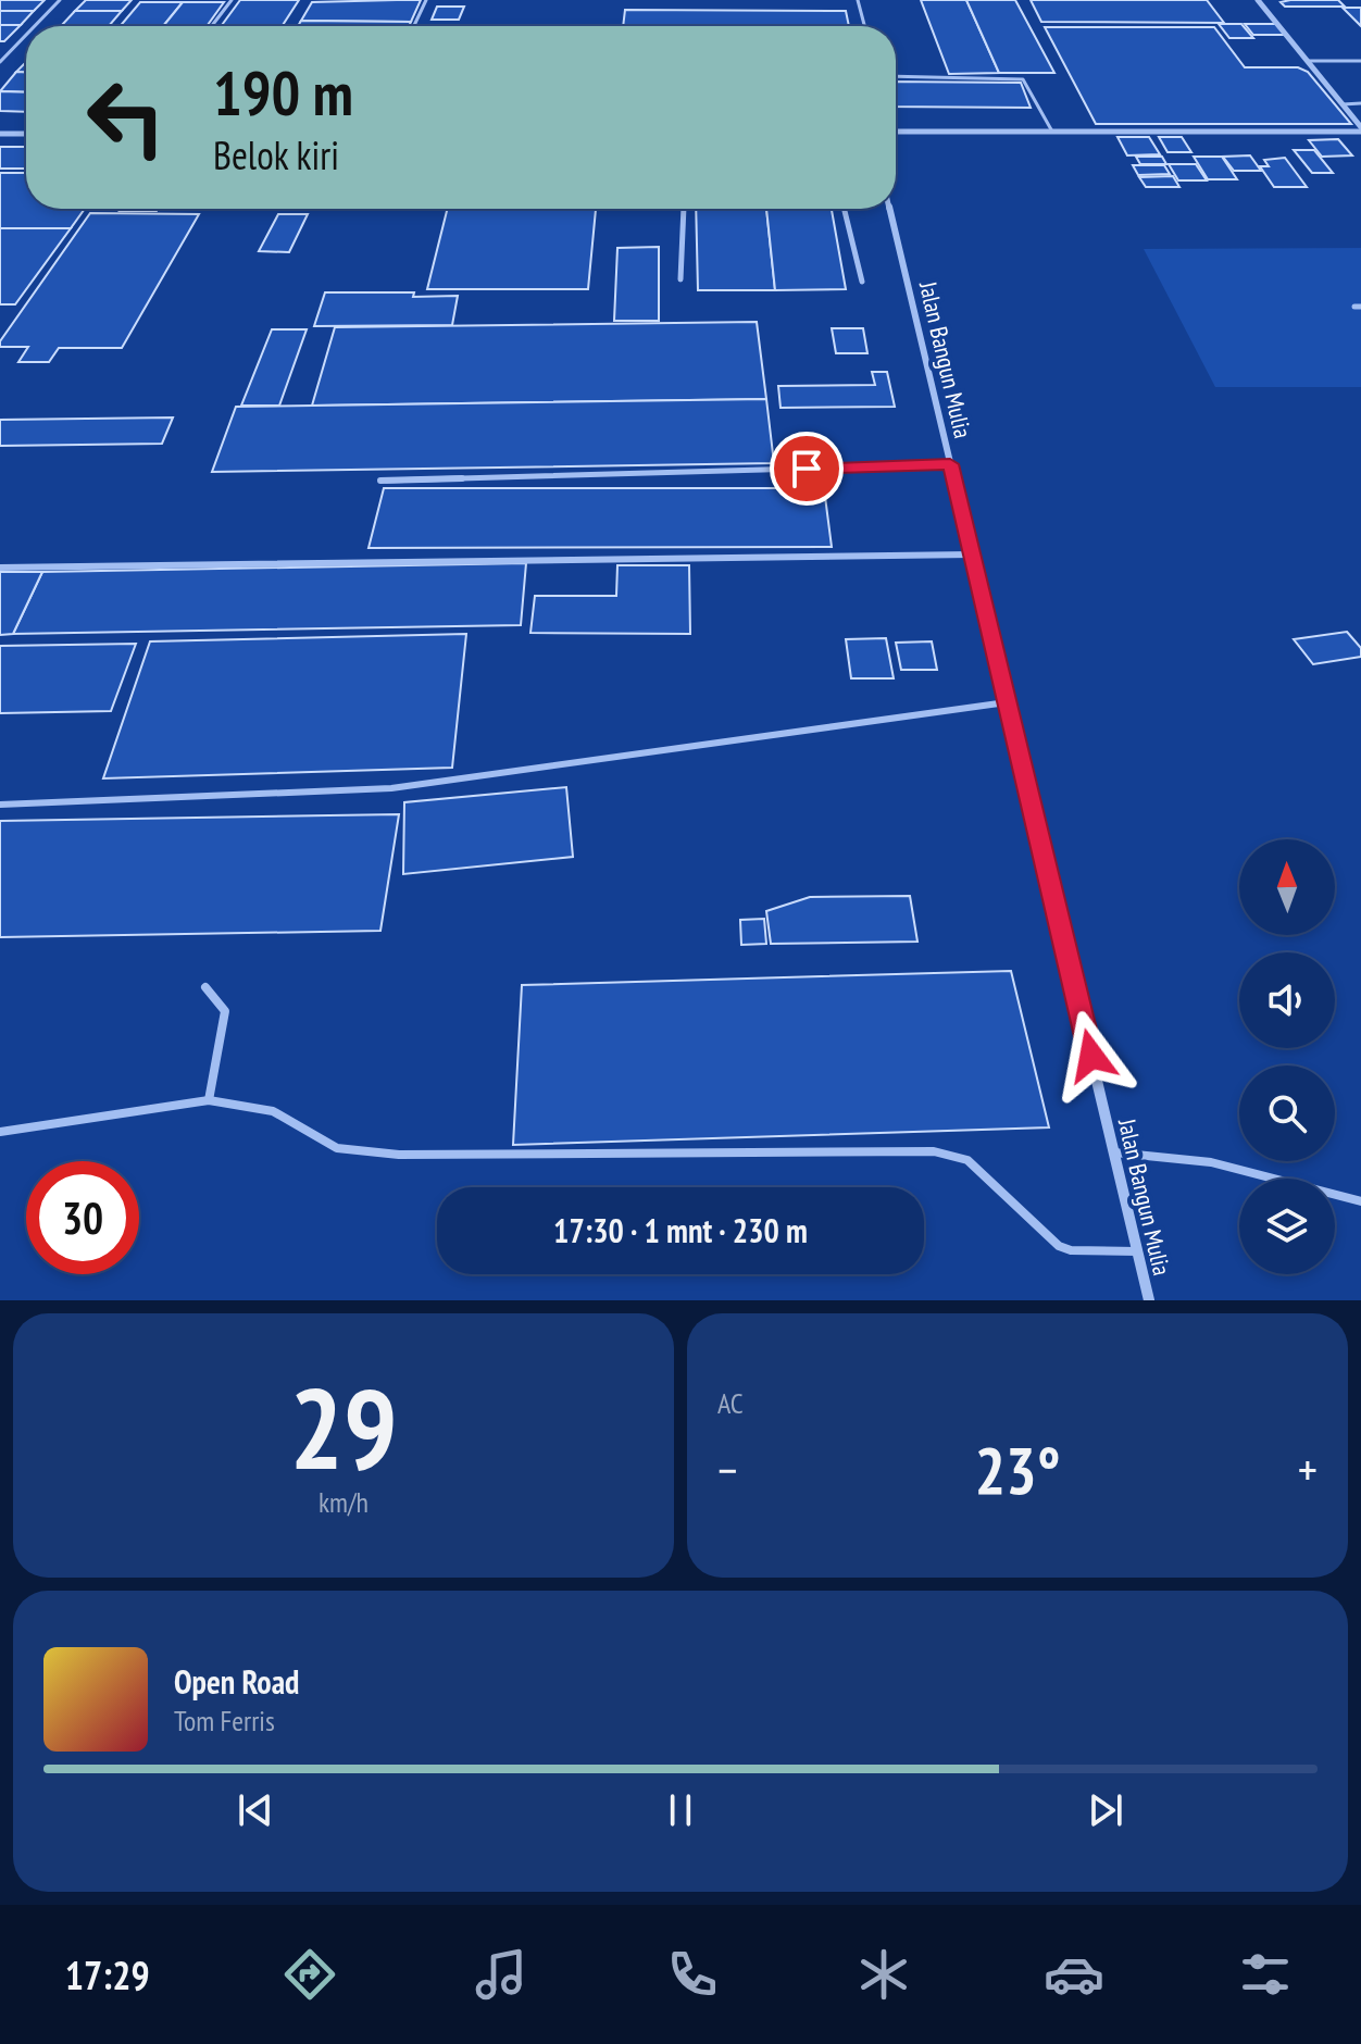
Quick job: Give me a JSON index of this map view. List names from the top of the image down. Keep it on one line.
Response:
{"streets":{"street":["Jalan Bangun Mulia"]},"north":"top","page":{"turn":["190 m","Belok kiri"],"limit":"30","trip":"17:30 · 1 mnt · 230 m","tile":[["29","km/h"],"AC"],"heat":["−","23°","+"],"song":["Open Road","Tom Ferris"],"tabs":"17:29"}}
